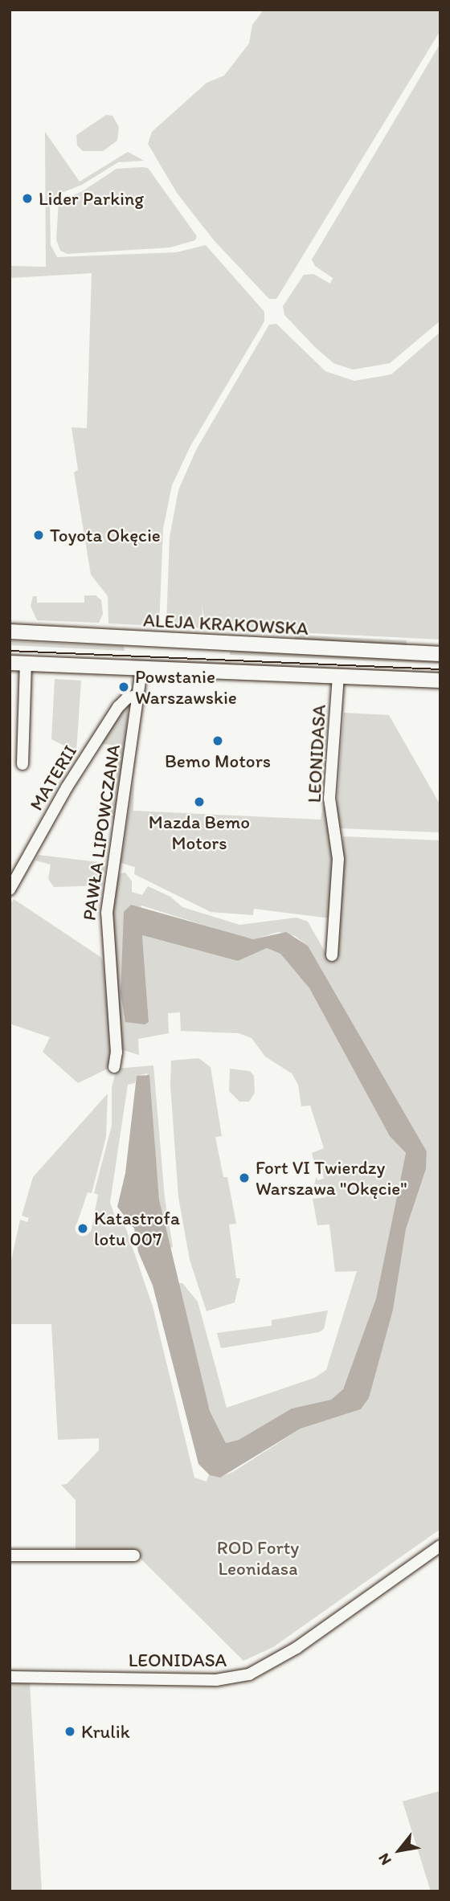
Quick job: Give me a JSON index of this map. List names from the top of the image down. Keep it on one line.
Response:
{"streets":{"main road":["ALEJA KRAKOWSKA"],"street":["LEONIDASA","MATERII","PAWŁA LIPOWCZANA"]},"crossings":[["MATERII","PAWŁA LIPOWCZANA"]],"parks":["ROD Forty Leonidasa"],"places":["Lider Parking","Toyota Okęcie","Powstanie Warszawskie","Bemo Motors","Mazda Bemo Motors","Fort VI Twierdzy Warszawa \"Okęcie\"","Katastrofa lotu 007","Krulik"],"north":"bottom left"}
